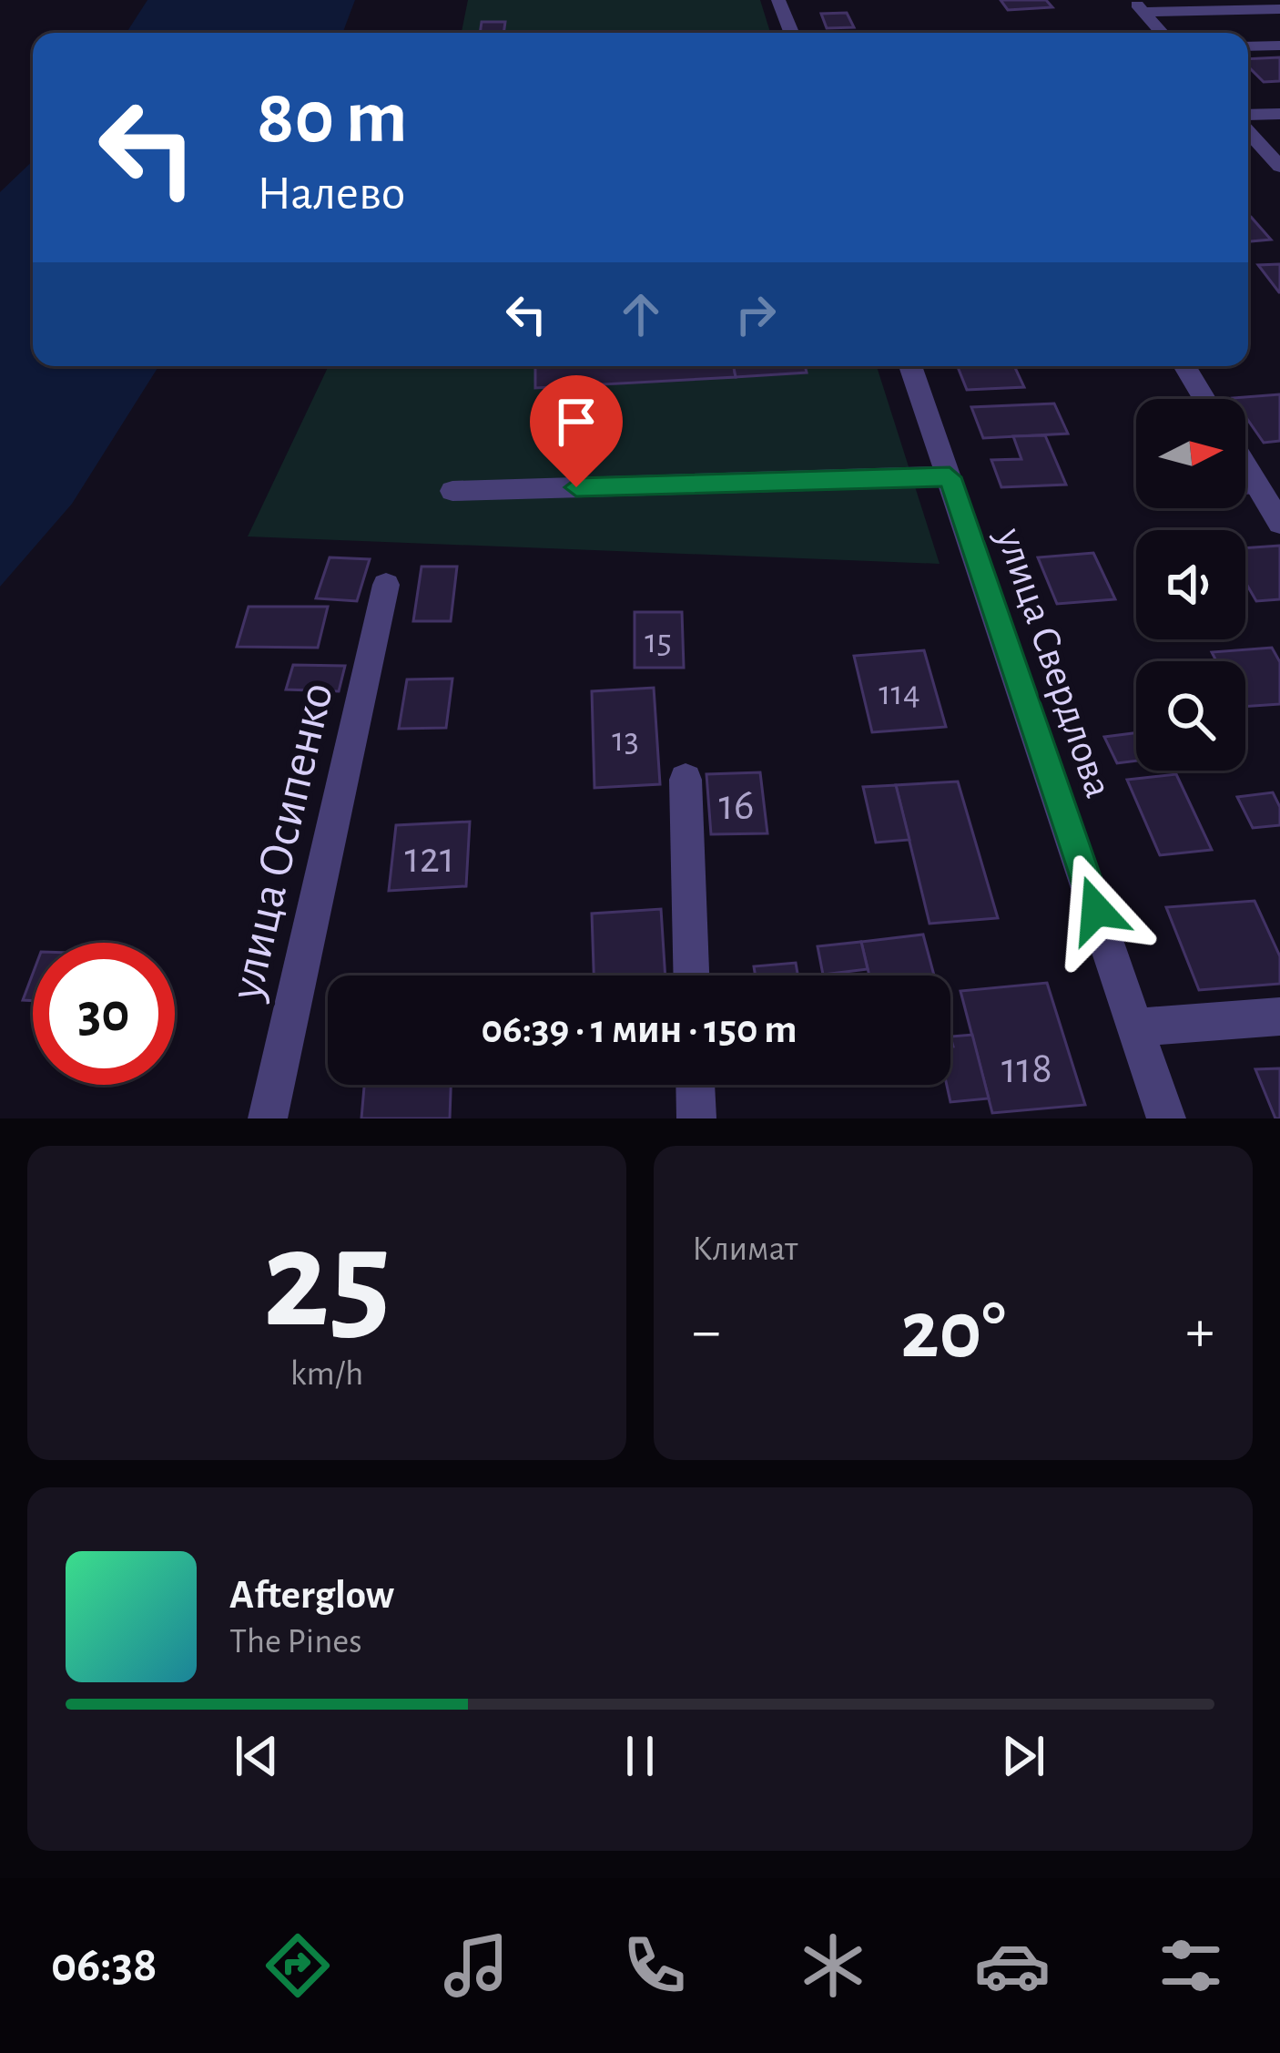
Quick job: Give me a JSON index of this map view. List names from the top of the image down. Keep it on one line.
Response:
{"streets":{"street":["улица Свердлова","улица Осипенко"]},"house_numbers":["15","114","13","16","121","118"],"north":"right","page":{"turn":["80 m","Налево"],"limit":"30","trip":"06:39 · 1 мин · 150 m","tile":[["25","km/h"],"Климат"],"heat":["−","20°","+"],"song":["Afterglow","The Pines"],"tabs":"06:38"}}
